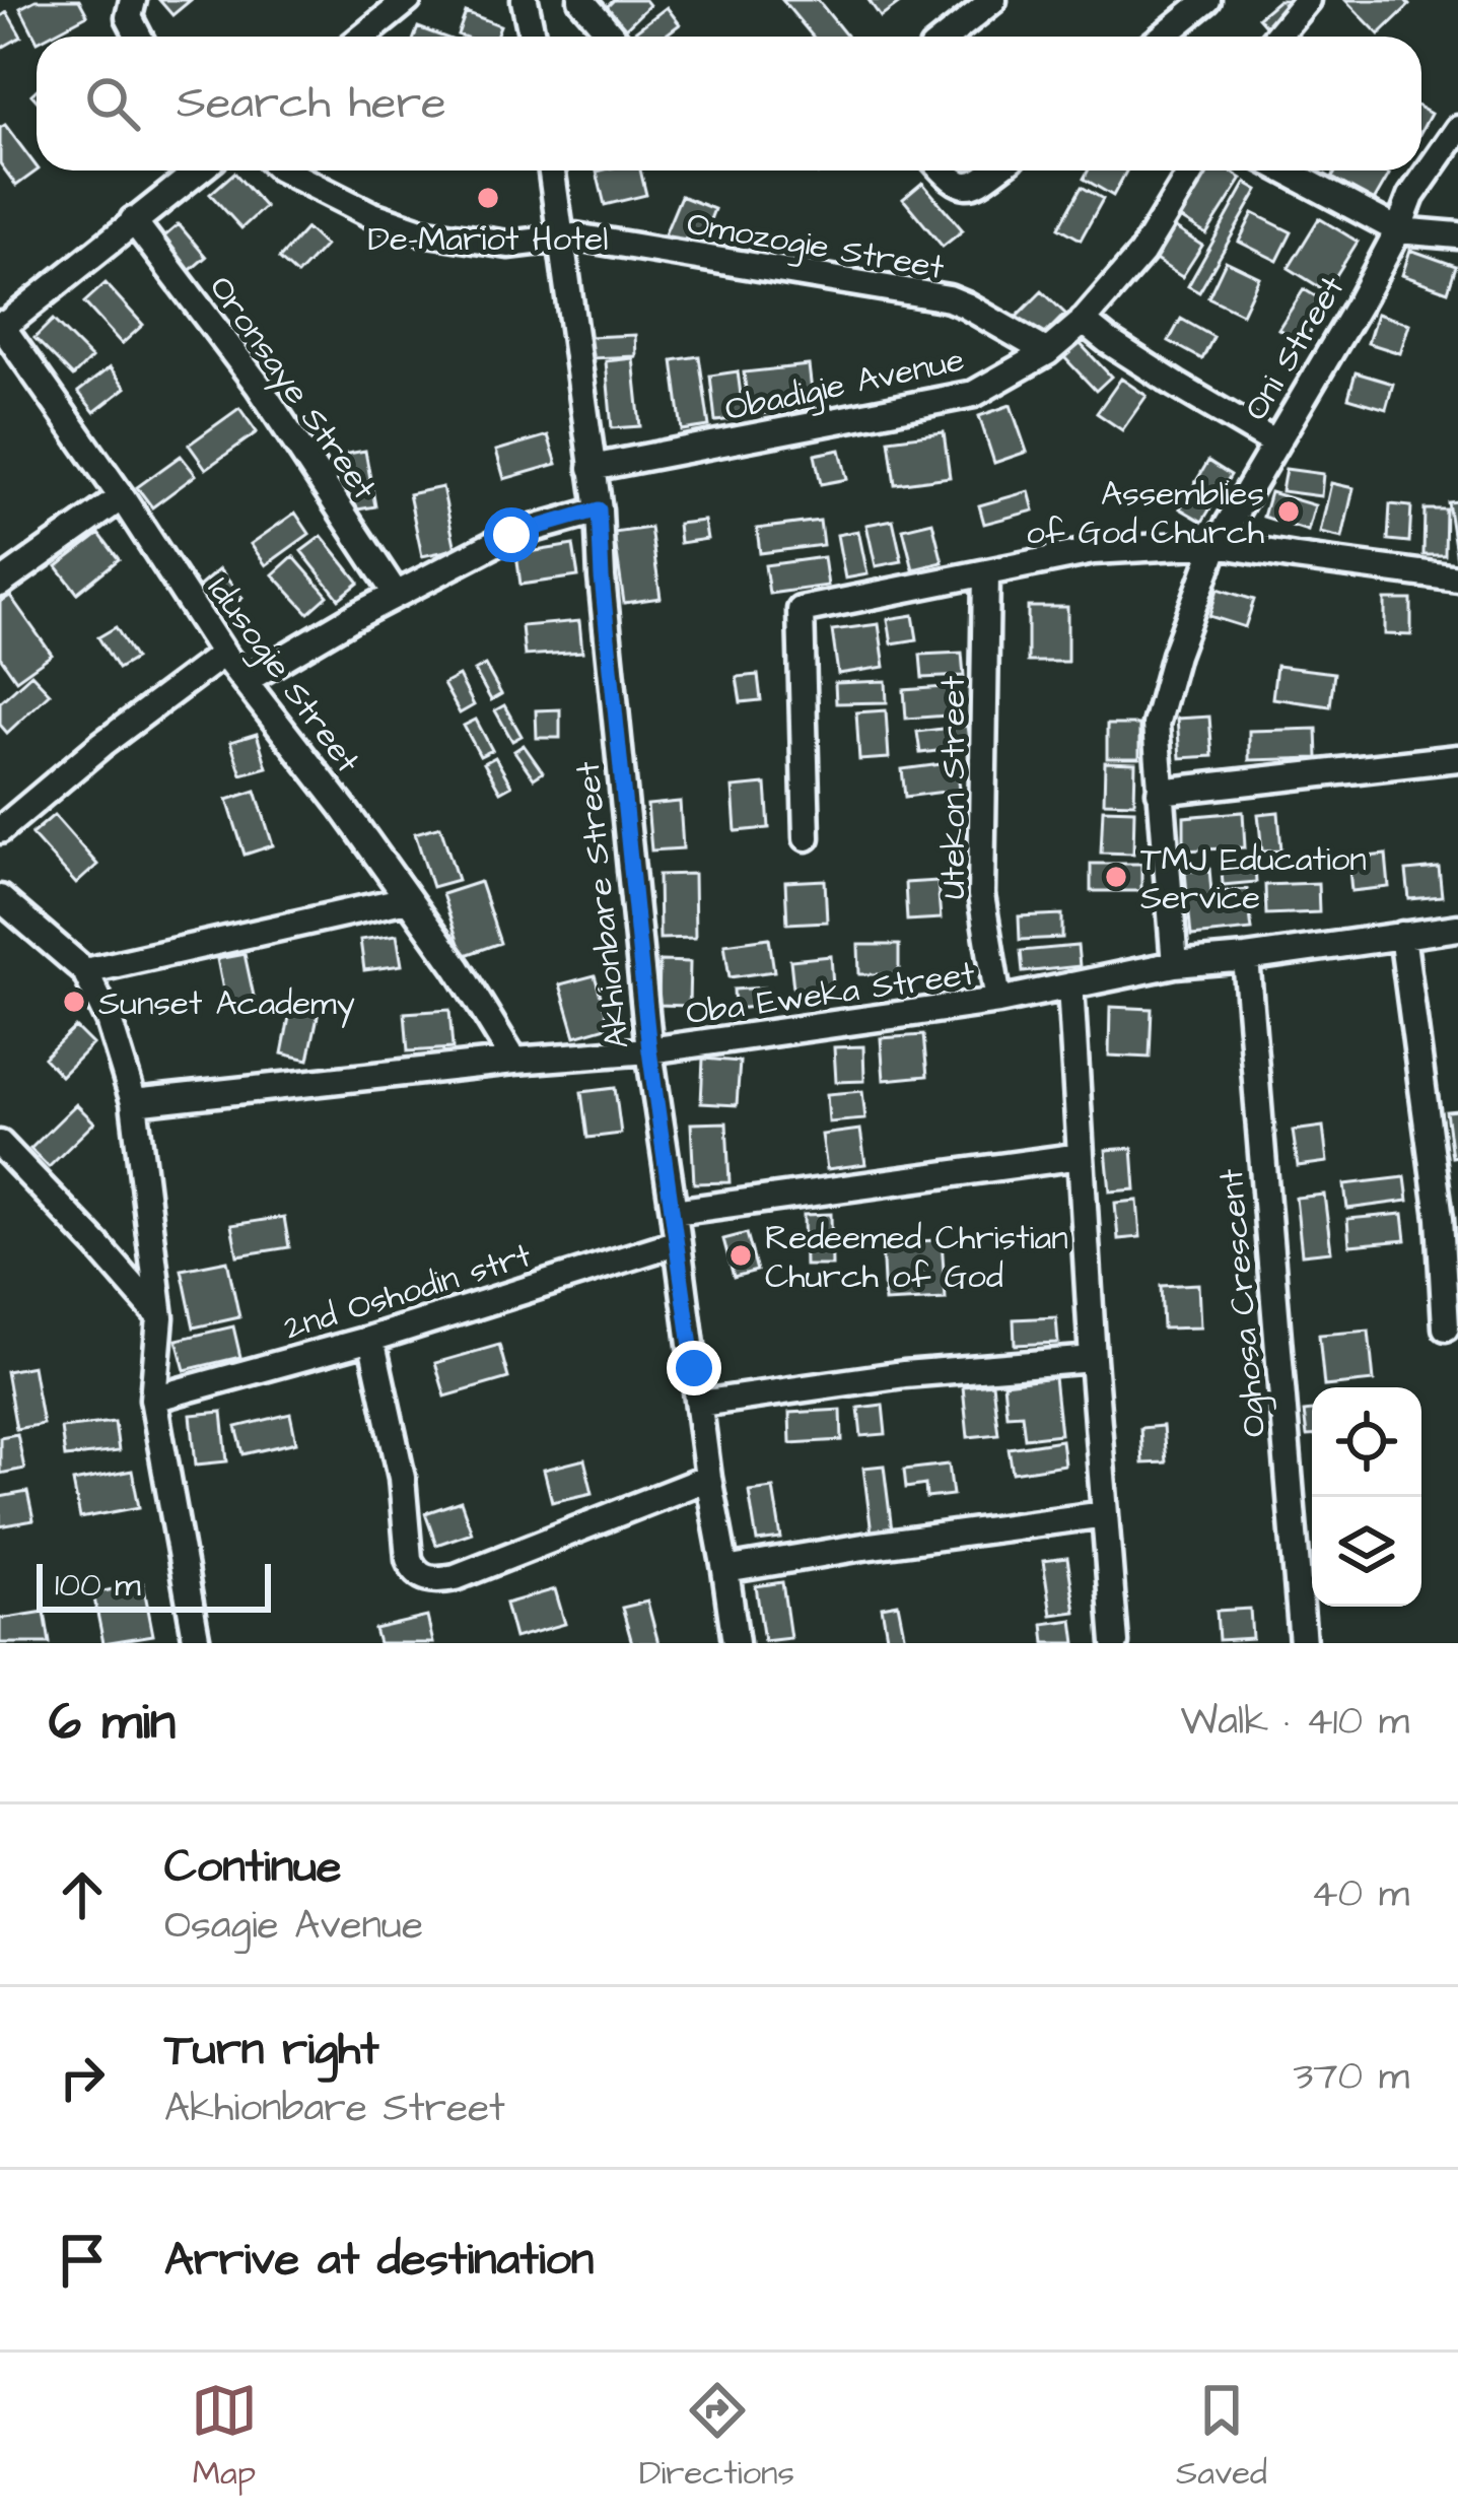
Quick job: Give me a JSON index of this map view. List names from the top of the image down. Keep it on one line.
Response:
{"streets":{"street":["Omozogie Street","Oni Street","Obadigie Avenue","Oronsaye Street","Idusogie Street","Utekon Street","Akhionbare Street","Oba Eweka Street","2nd Oshodin strt","Oghosa Crescent"]},"crossings":[["Omozogie Street","Obadigie Avenue"],["Omozogie Street","Akhionbare Street"],["Oni Street","Oba Eweka Street"],["Obadigie Avenue","Akhionbare Street"],["Idusogie Street","Oba Eweka Street"],["Utekon Street","Oba Eweka Street"],["Akhionbare Street","Oba Eweka Street"],["Akhionbare Street","2nd Oshodin strt"],["Oba Eweka Street","Oghosa Crescent"]],"places":["De-Mariot Hotel","Assemblies of God Church","TMJ Education Service","Sunset Academy","Redeemed Christian Church of God"],"scale_bar":"100 m","page":{"search":"Search here","scale":"100 m","heading":["6 min","Walk · 410 m"],"list":[["Continue","Osagie Avenue","40 m"],["Turn right","Akhionbare Street","370 m"],"Arrive at destination"],"nav":["Map","Directions","Saved"]}}
